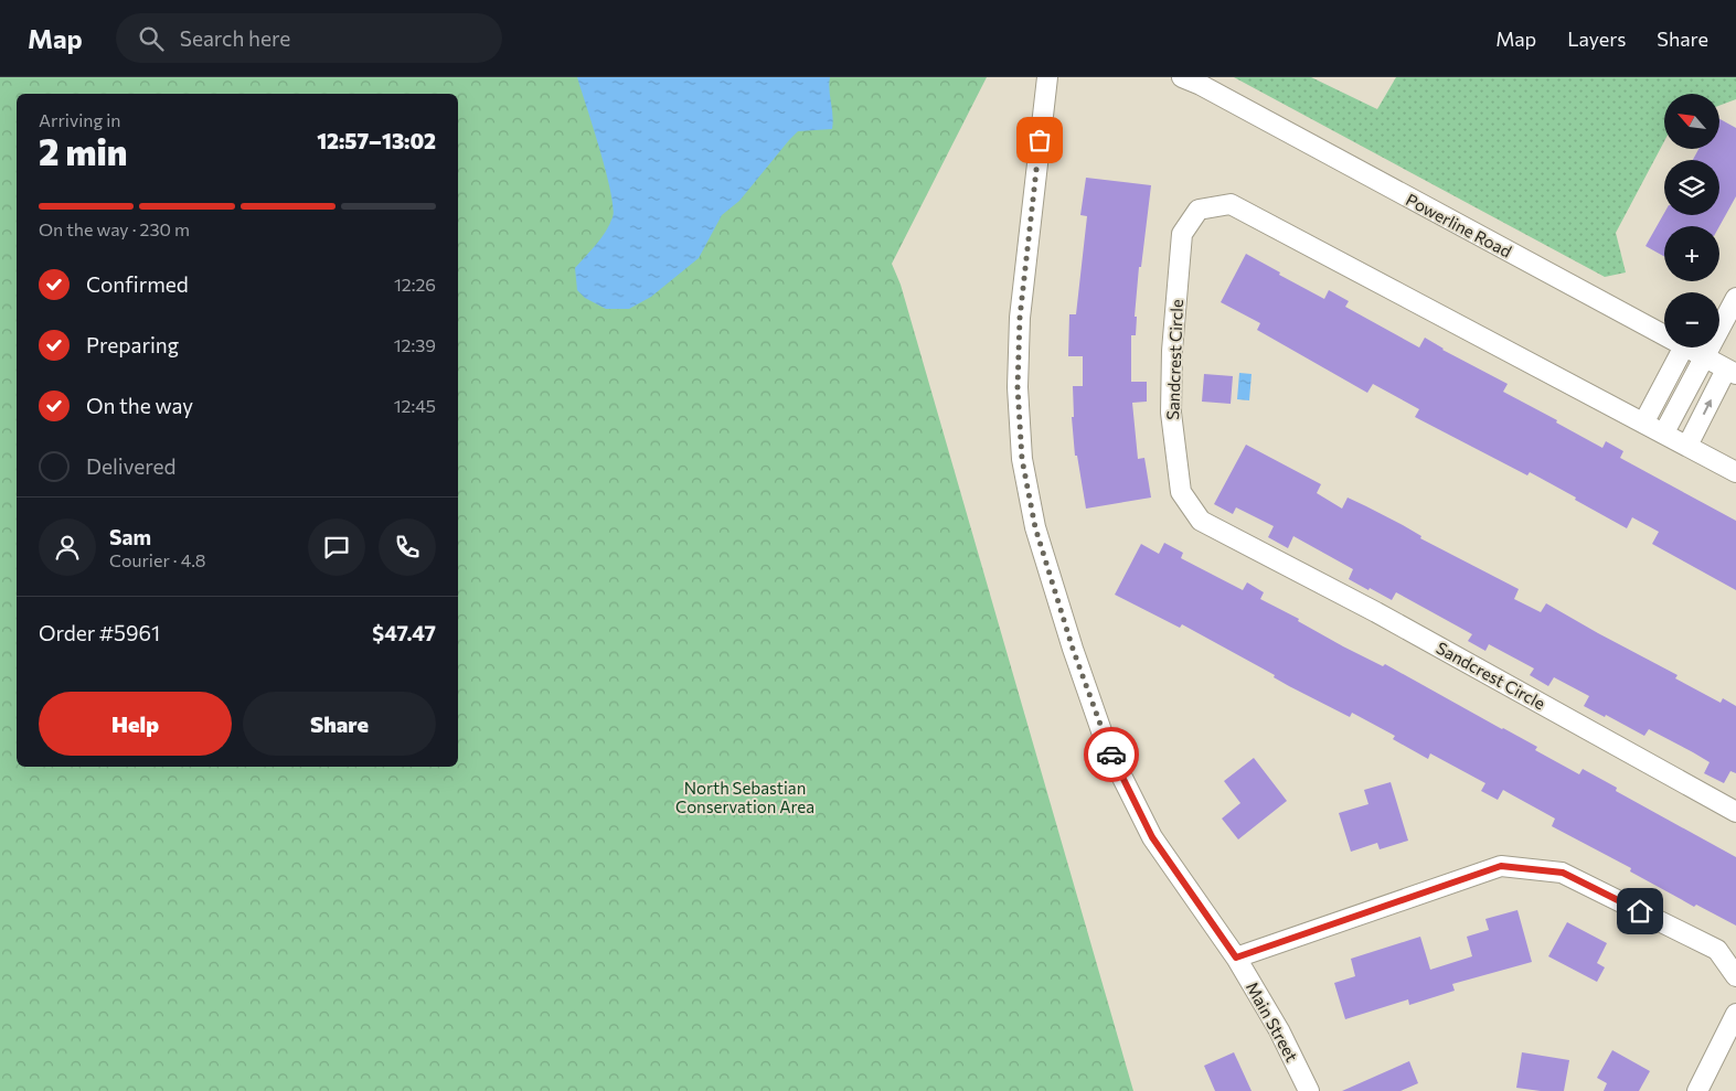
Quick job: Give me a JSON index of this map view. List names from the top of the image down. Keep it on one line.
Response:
{"streets":{"street":["Powerline Road","Sandcrest Circle","Main Street"]},"parks":["North Sebastian Conservation Area"],"north":"top left","page":{"header":"Map","search":"Search here","nav":["Map","Layers","Share"],"map_buttons":["+","−"],"heading":["2 min","Arriving in","12:57–13:02"],"panel":["Sam","Courier · 4.8","Order #5961","$47.47"],"bar":"On the way · 230 m","list":[["Confirmed","12:26"],["Preparing","12:39"],["On the way","12:45"],"Delivered"],"buttons":["Help","Share"]}}
